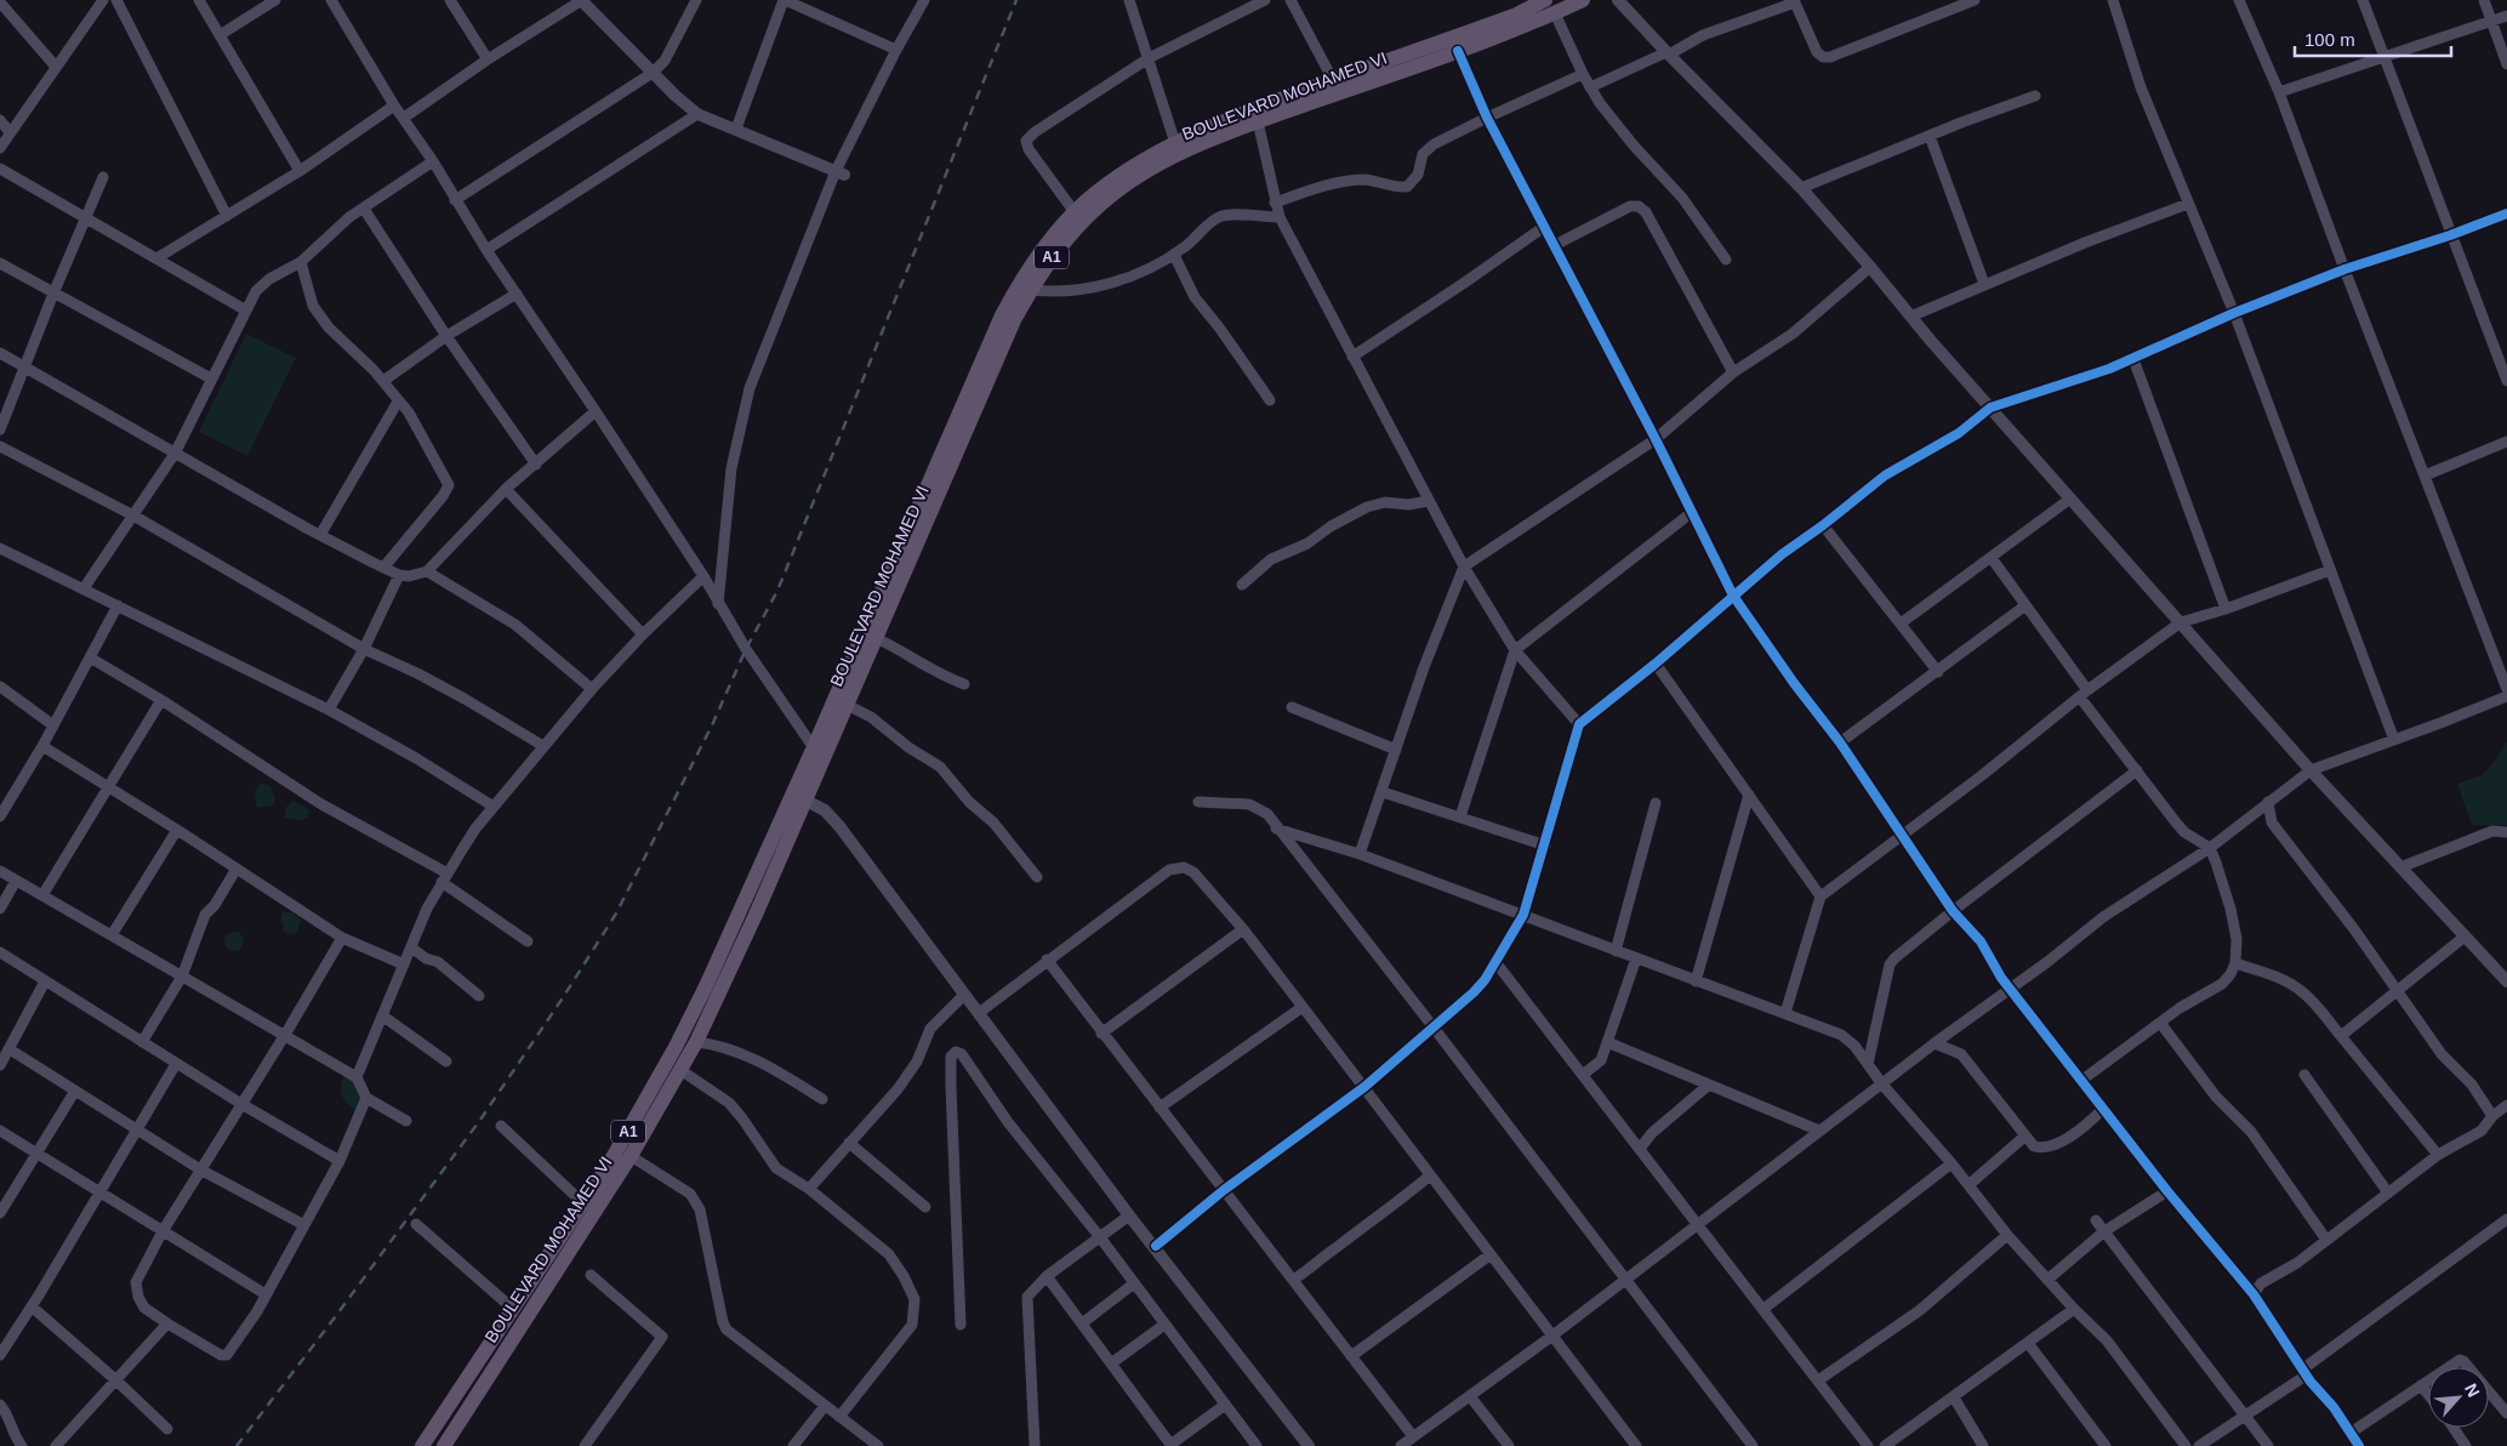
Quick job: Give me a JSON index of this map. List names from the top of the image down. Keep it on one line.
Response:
{"streets":{"main road":["BOULEVARD MOHAMED VI","A1"]},"scale_bar":"100 m","north":"top right"}
